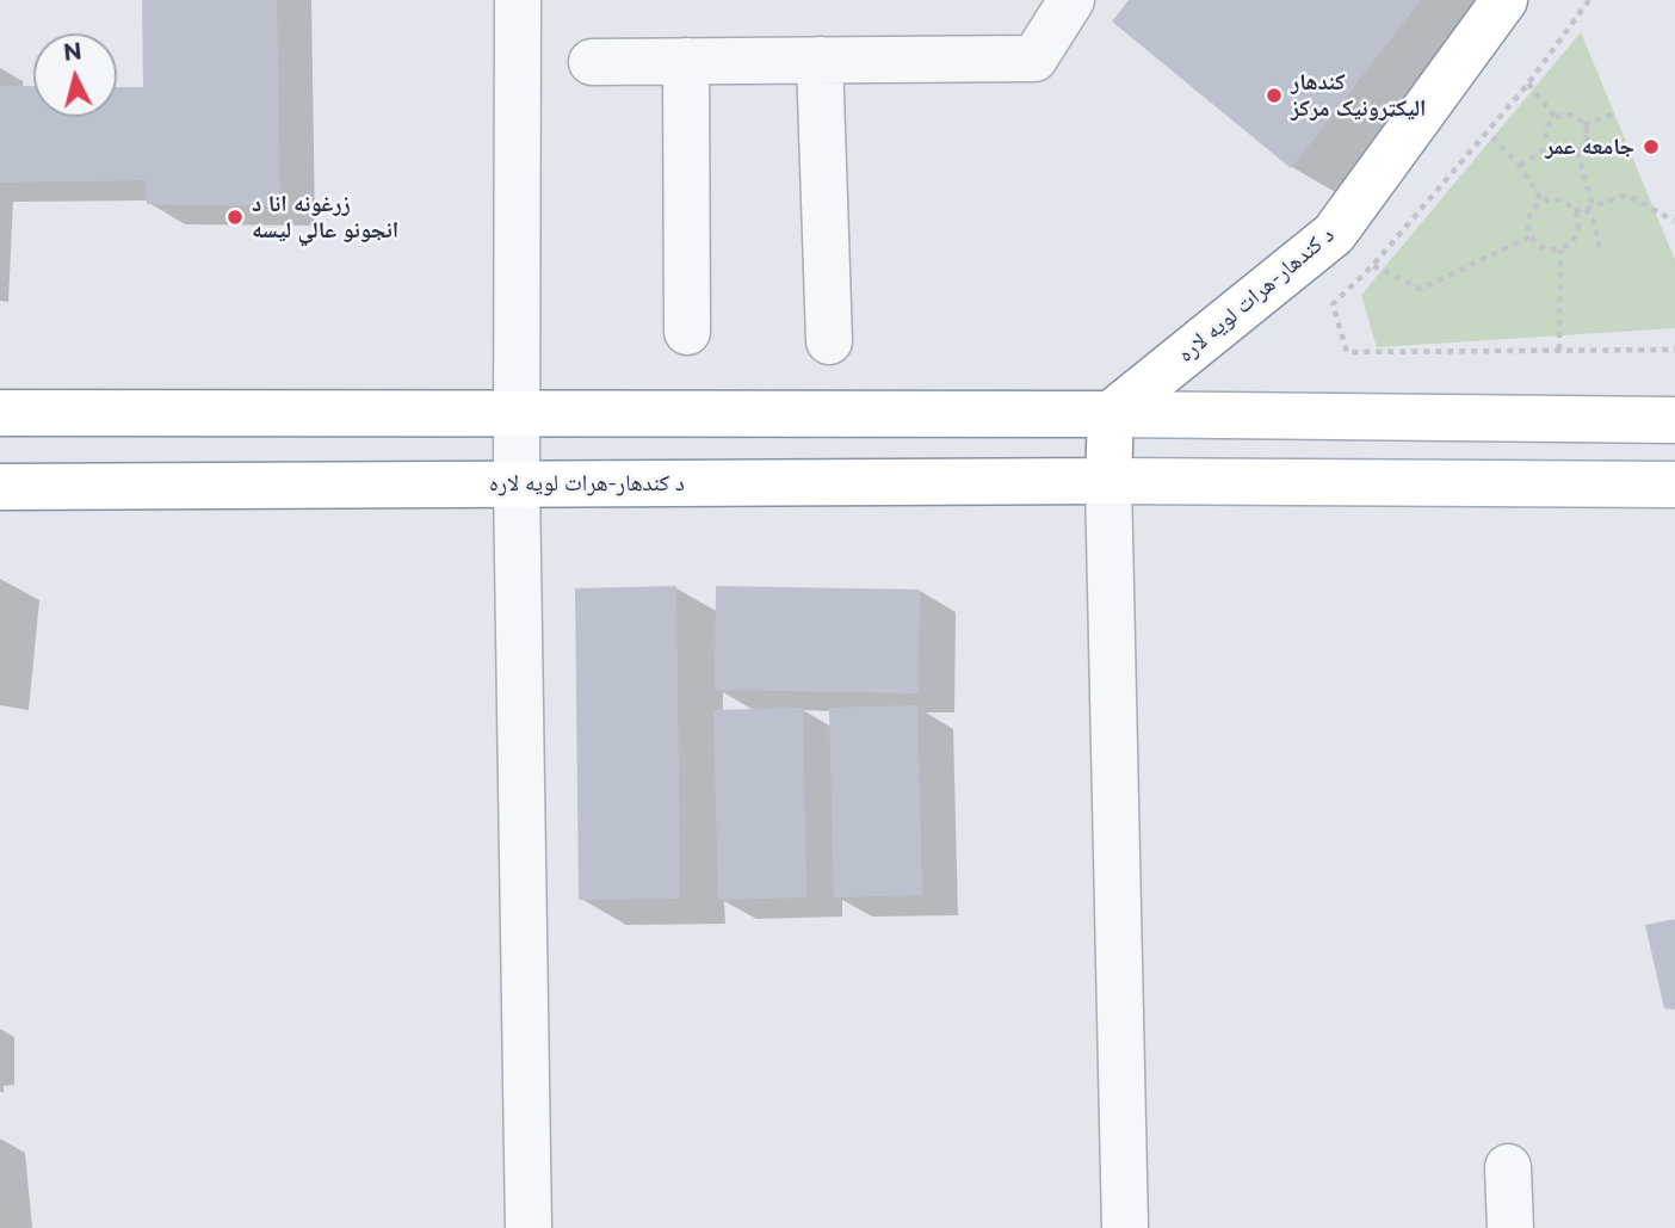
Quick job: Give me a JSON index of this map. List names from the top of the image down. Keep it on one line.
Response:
{"streets":{"main road":["د کندهار-هرات لويه لاره"]},"places":["کندهار الیکټرونیک مرکز","جامعه عمر","زرغونه انا د انجونو عالي لیسه"],"north":"top"}
